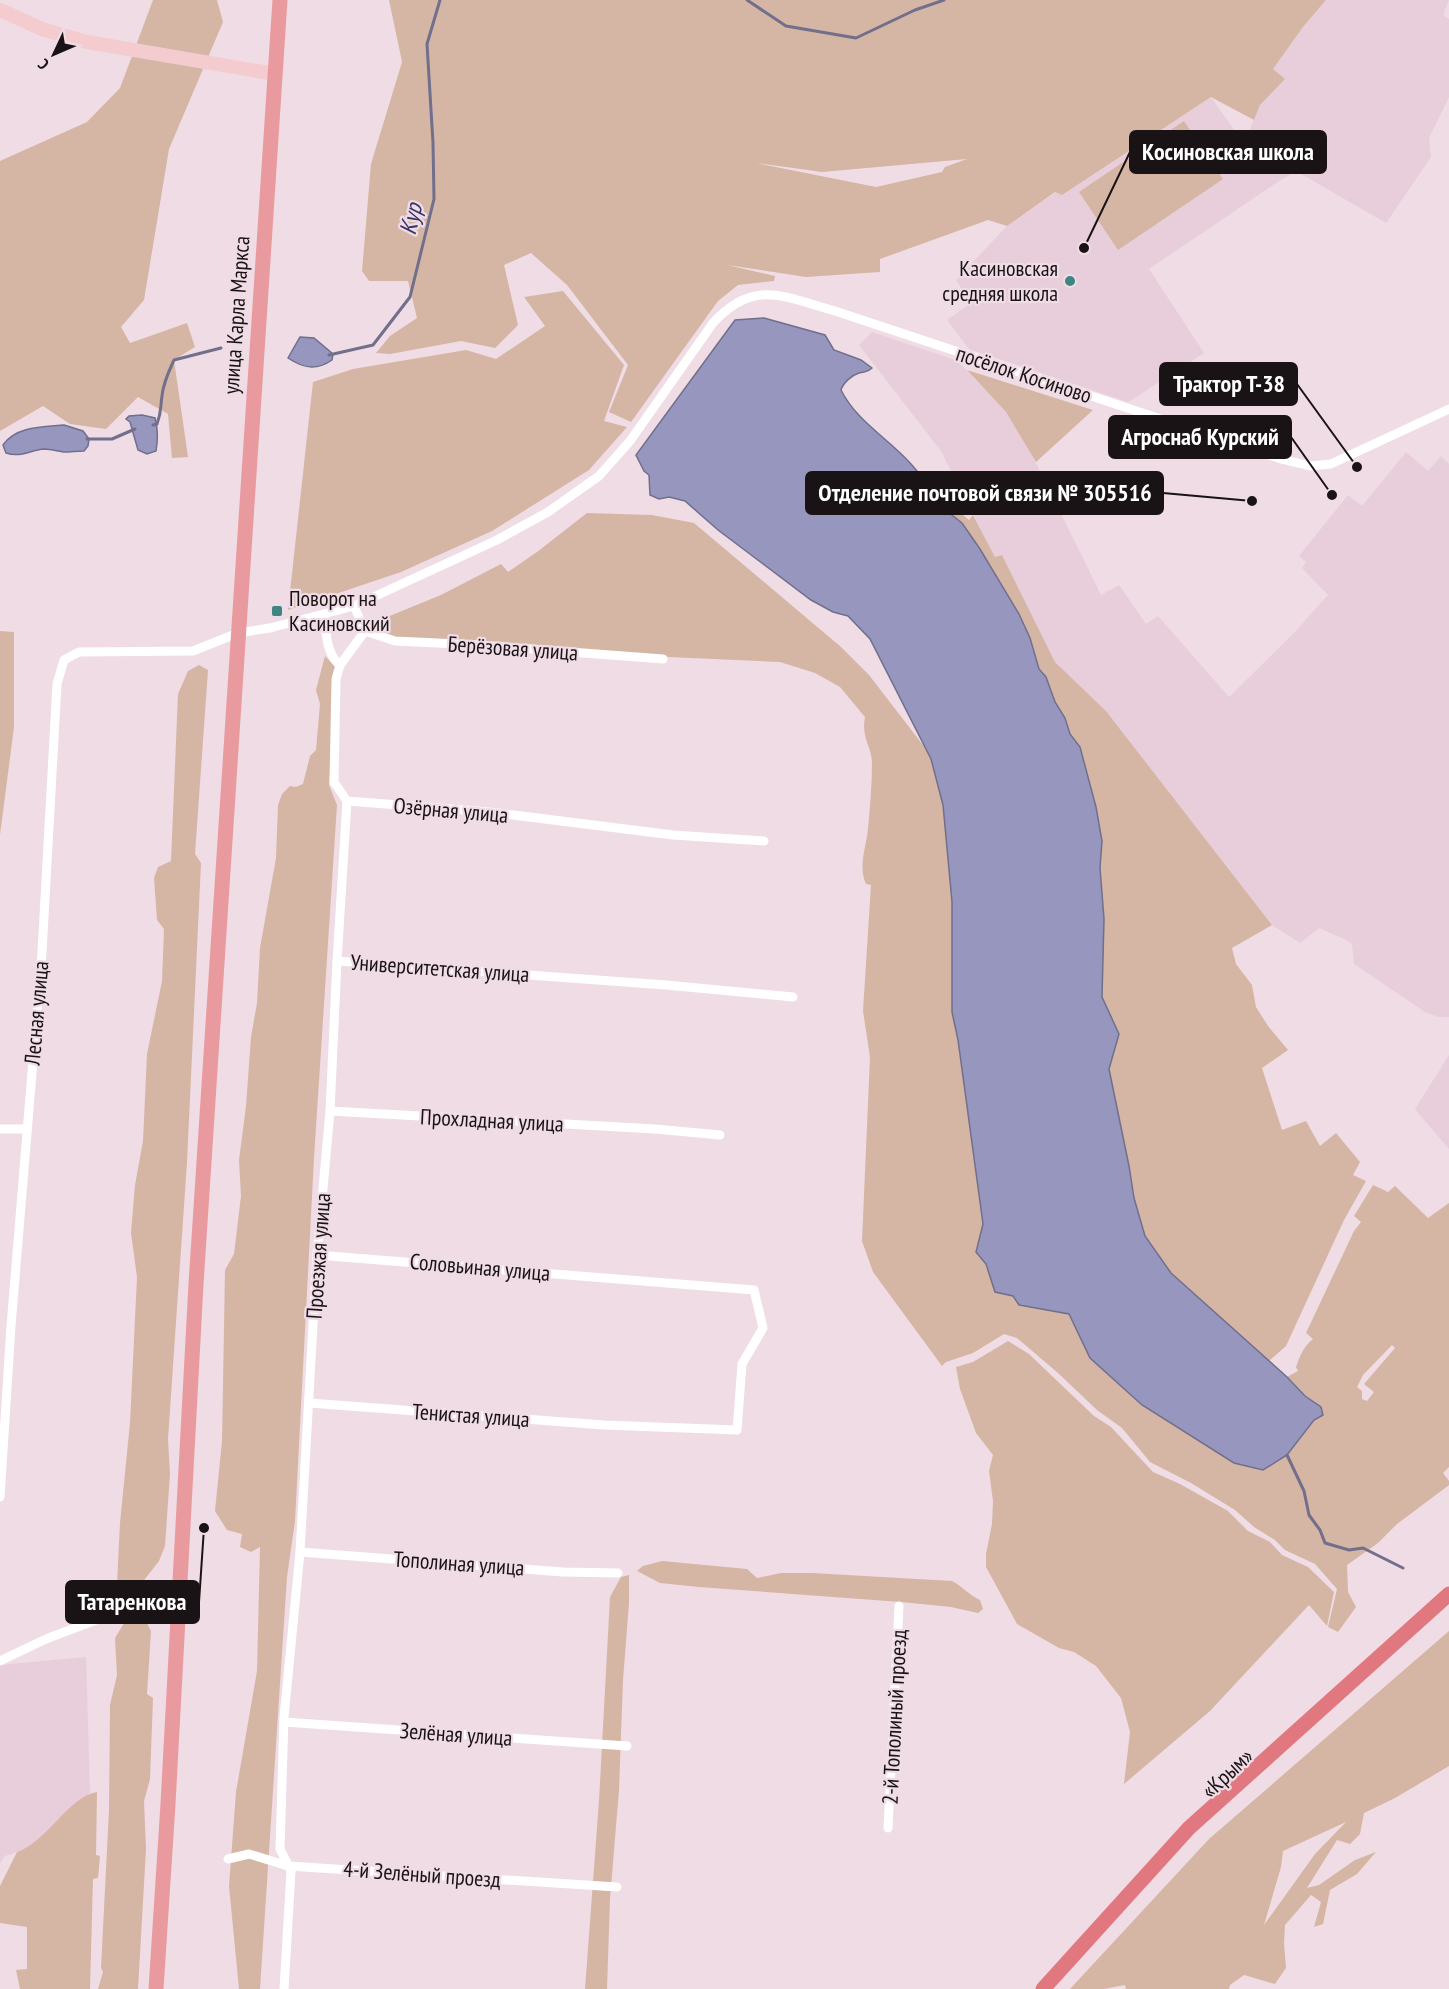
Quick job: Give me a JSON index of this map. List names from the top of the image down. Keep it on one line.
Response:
{"streets":{"highway":["«Крым»"],"main road":["улица Карла Маркса"],"street":["посёлок Косиново","Берёзовая улица","Озёрная улица","Университетская улица","Лесная улица","Прохладная улица","Проезжая улица","Соловьиная улица","Тенистая улица","Тополиная улица","2-й Тополиный проезд","Зелёная улица","4-й Зелёный проезд"]},"crossings":[["улица Карла Маркса","посёлок Косиново"],["посёлок Косиново","Лесная улица"],["Озёрная улица","Университетская улица"],["Университетская улица","Проезжая улица"],["Прохладная улица","Проезжая улица"],["Проезжая улица","Соловьиная улица"],["Проезжая улица","Тенистая улица"],["Проезжая улица","Тополиная улица"],["Проезжая улица","Зелёная улица"],["Проезжая улица","4-й Зелёный проезд"],["Соловьиная улица","Тенистая улица"]],"water":["Кур"],"places":{"other":["Косиновская школа","Касиновская средняя школа","Трактор Т-38","Агроснаб Курский","Отделение почтовой связи № 305516","Татаренкова"],"transit":["Поворот на Касиновский"]},"north":"bottom left"}
